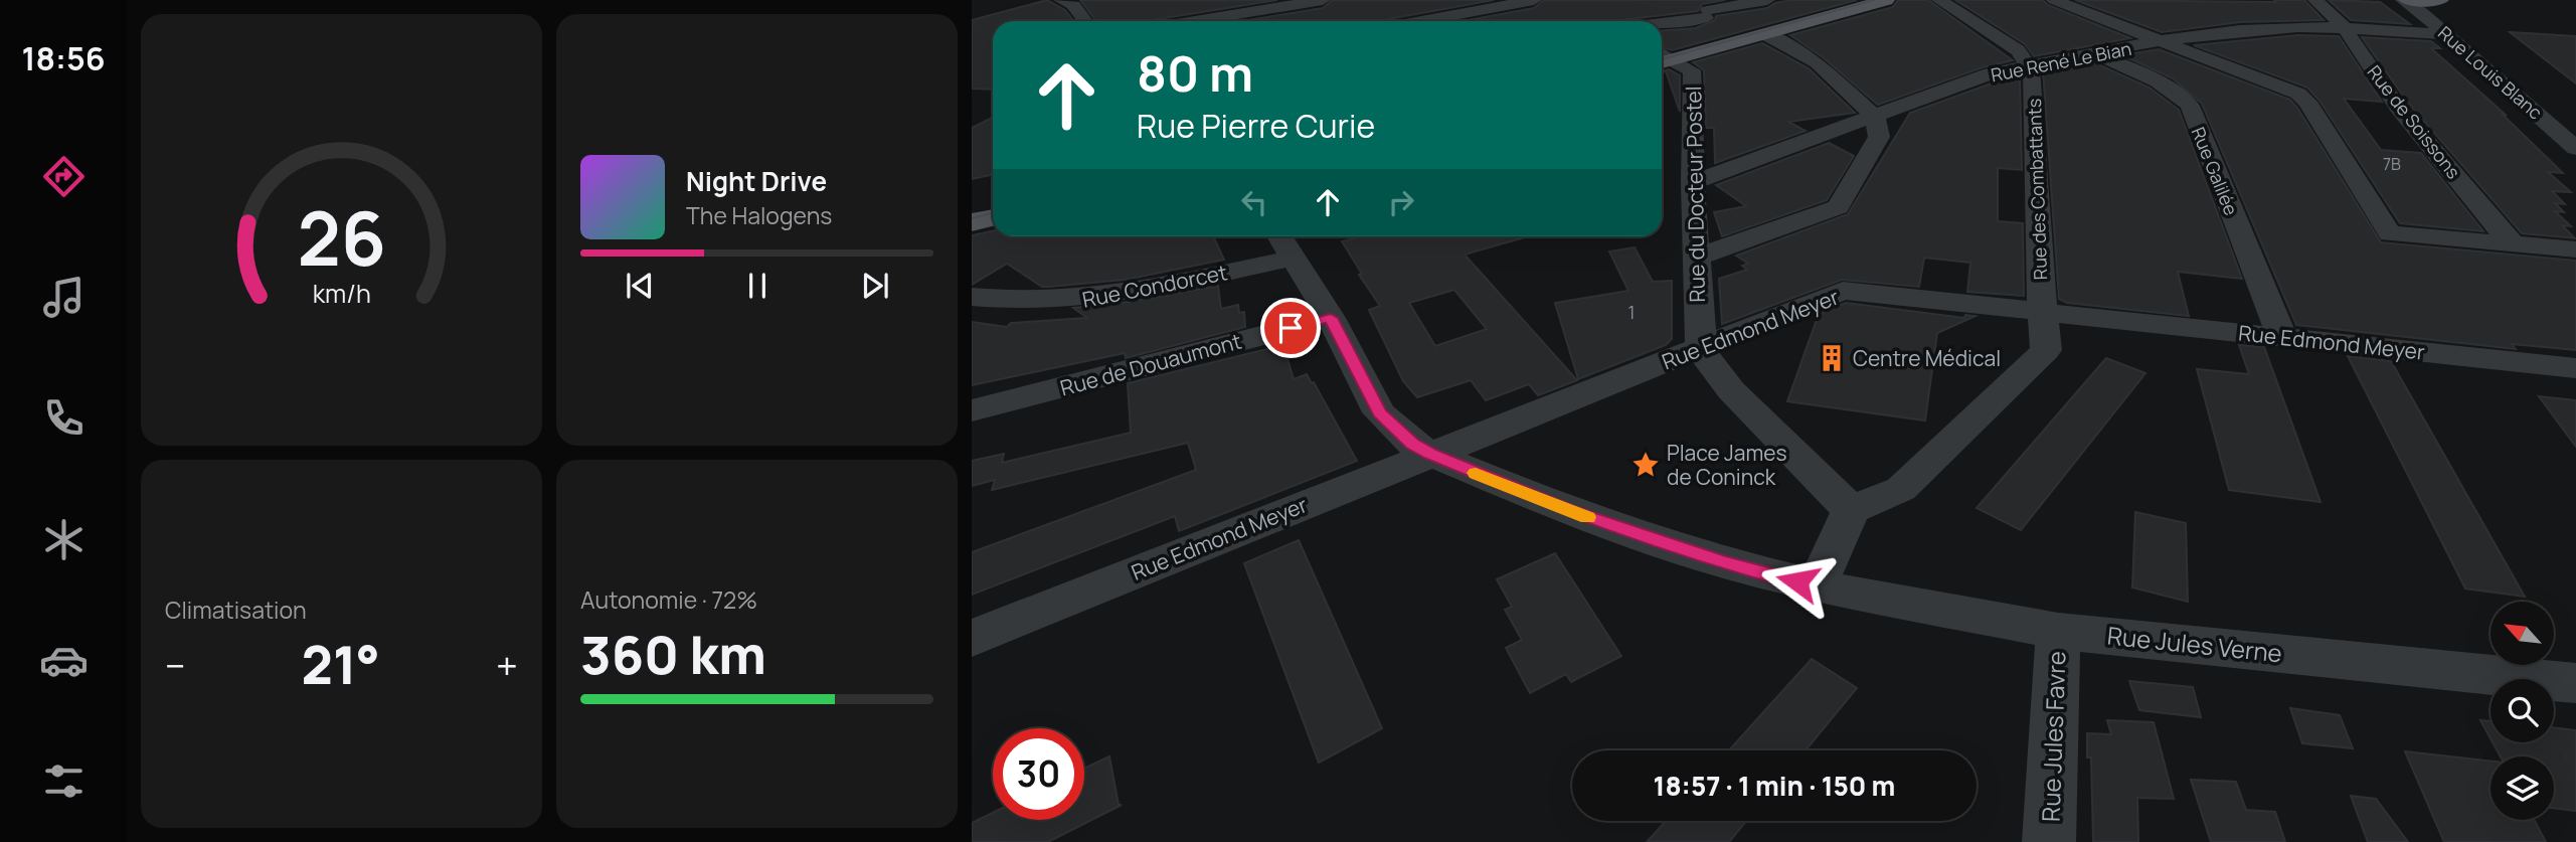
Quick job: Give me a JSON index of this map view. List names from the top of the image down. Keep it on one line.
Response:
{"streets":{"street":["Rue René Le Bian","Rue Louis Blanc","Rue de Soissons","Rue Galilée","Rue des Combattants","Rue du Docteur Postel","Rue Condorcet","Rue Edmond Meyer","Rue de Douaumont","Rue Jules Verne","Rue Jules Favre"]},"crossings":[["Rue René Le Bian","Rue Louis Blanc"],["Rue René Le Bian","Rue de Soissons"],["Rue René Le Bian","Rue Galilée"],["Rue René Le Bian","Rue des Combattants"],["Rue René Le Bian","Rue du Docteur Postel"],["Rue Galilée","Rue Edmond Meyer"],["Rue des Combattants","Rue du Docteur Postel"],["Rue des Combattants","Rue Edmond Meyer"],["Rue du Docteur Postel","Rue Edmond Meyer"],["Rue Jules Verne","Rue Jules Favre"]],"places":{"building":["Centre Médical"],"place":["Place James de Coninck"]},"house_numbers":["7B","1"],"north":"top left","page":{"tabs":"18:56","turn":["80 m","Rue Pierre Curie"],"song":["Night Drive","The Halogens"],"tile":["Climatisation",["Autonomie · 72%","360 km"]],"heat":["−","21°","+"],"limit":"30","trip":"18:57 · 1 min · 150 m","gauge":["26","km/h"]}}
